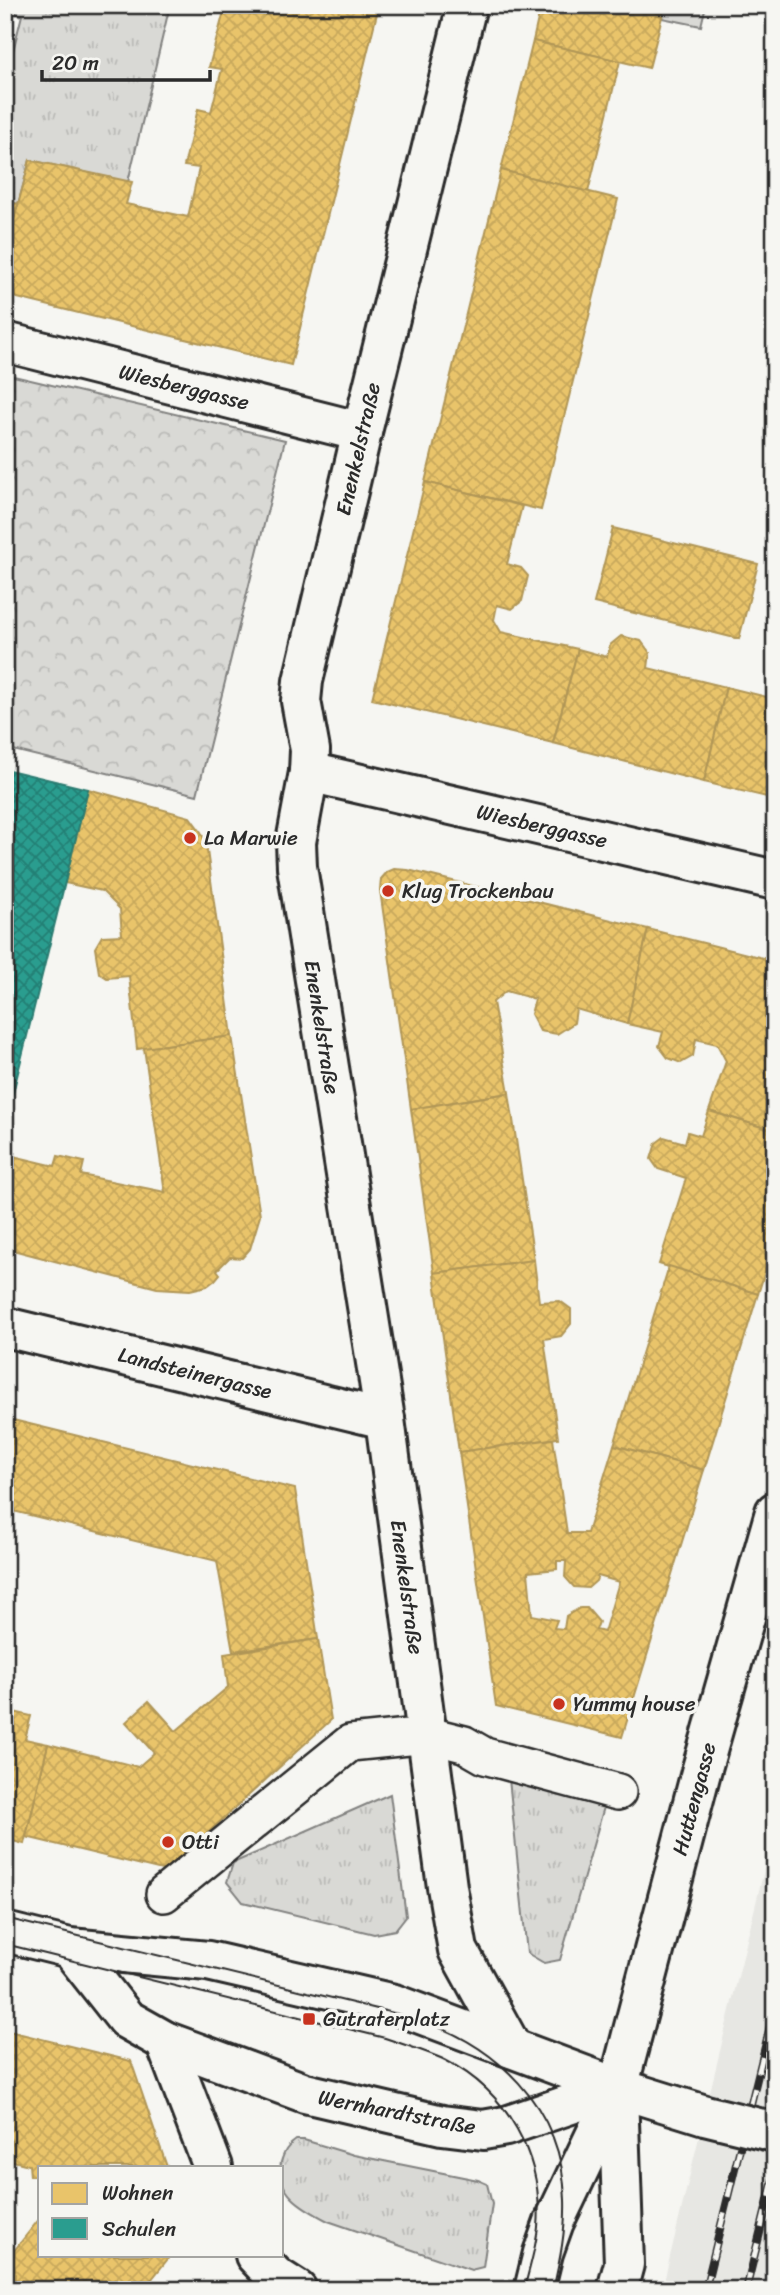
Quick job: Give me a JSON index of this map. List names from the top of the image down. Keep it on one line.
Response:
{"streets":{"street":["Wiesberggasse","Enenkelstraße","Landsteinergasse","Huttengasse","Wernhardtstraße"]},"crossings":[["Wiesberggasse","Enenkelstraße"],["Enenkelstraße","Landsteinergasse"],["Huttengasse","Wernhardtstraße"]],"places":{"other":["La Marwie","Klug Trockenbau","Yummy house","Otti"],"transit":["Gutraterplatz"]},"legend":["Wohnen","Schulen"],"scale_bar":"20 m"}
